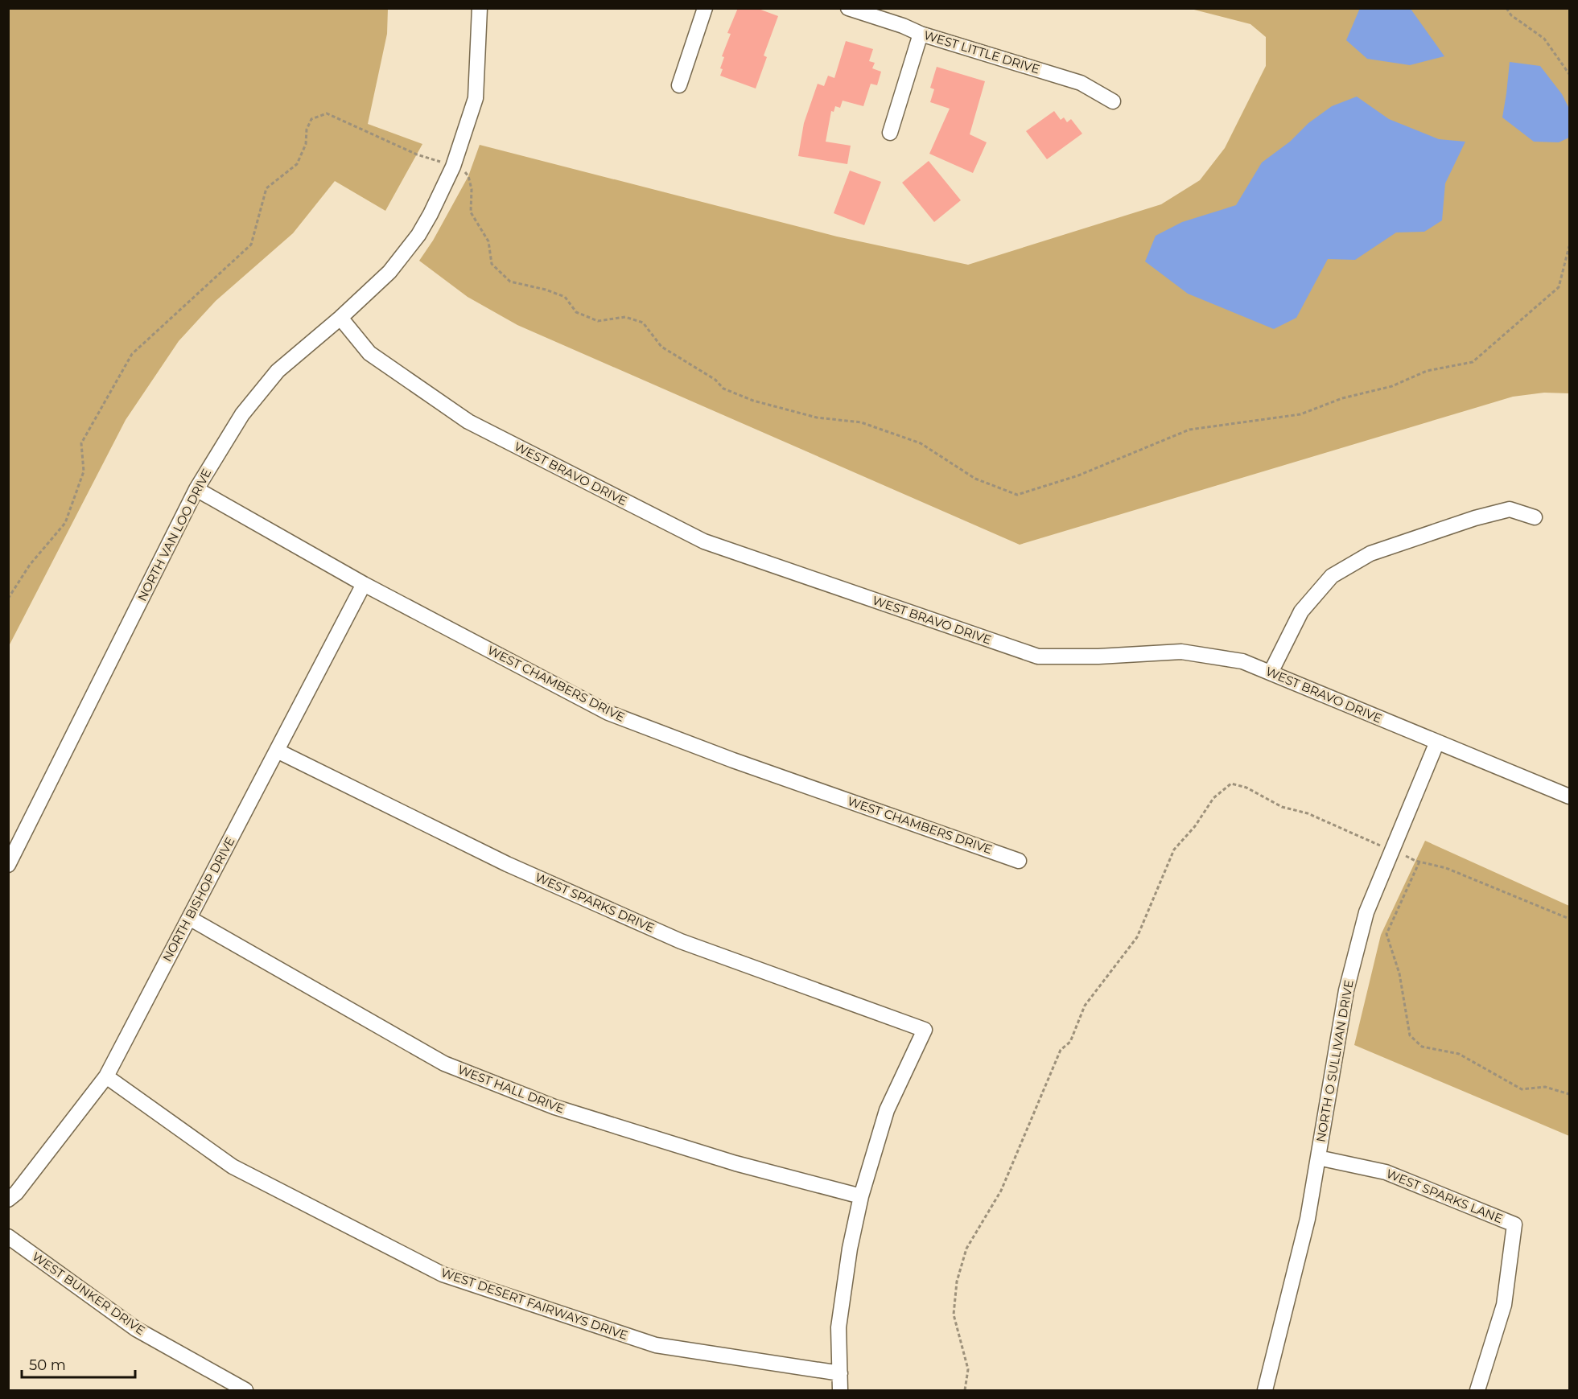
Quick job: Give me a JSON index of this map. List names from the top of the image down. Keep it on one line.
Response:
{"streets":{"street":["WEST LITTLE DRIVE","WEST BRAVO DRIVE","NORTH VAN LOO DRIVE","WEST CHAMBERS DRIVE","NORTH BISHOP DRIVE","WEST SPARKS DRIVE","NORTH O SULLIVAN DRIVE","WEST HALL DRIVE","WEST SPARKS LANE","WEST BUNKER DRIVE","WEST DESERT FAIRWAYS DRIVE"]},"crossings":[["WEST BRAVO DRIVE","NORTH VAN LOO DRIVE"],["WEST BRAVO DRIVE","NORTH O SULLIVAN DRIVE"],["NORTH VAN LOO DRIVE","WEST CHAMBERS DRIVE"],["WEST CHAMBERS DRIVE","NORTH BISHOP DRIVE"],["NORTH BISHOP DRIVE","WEST SPARKS DRIVE"],["NORTH BISHOP DRIVE","WEST HALL DRIVE"],["NORTH BISHOP DRIVE","WEST DESERT FAIRWAYS DRIVE"],["WEST SPARKS DRIVE","WEST HALL DRIVE"],["NORTH O SULLIVAN DRIVE","WEST SPARKS LANE"]],"scale_bar":"50 m"}
